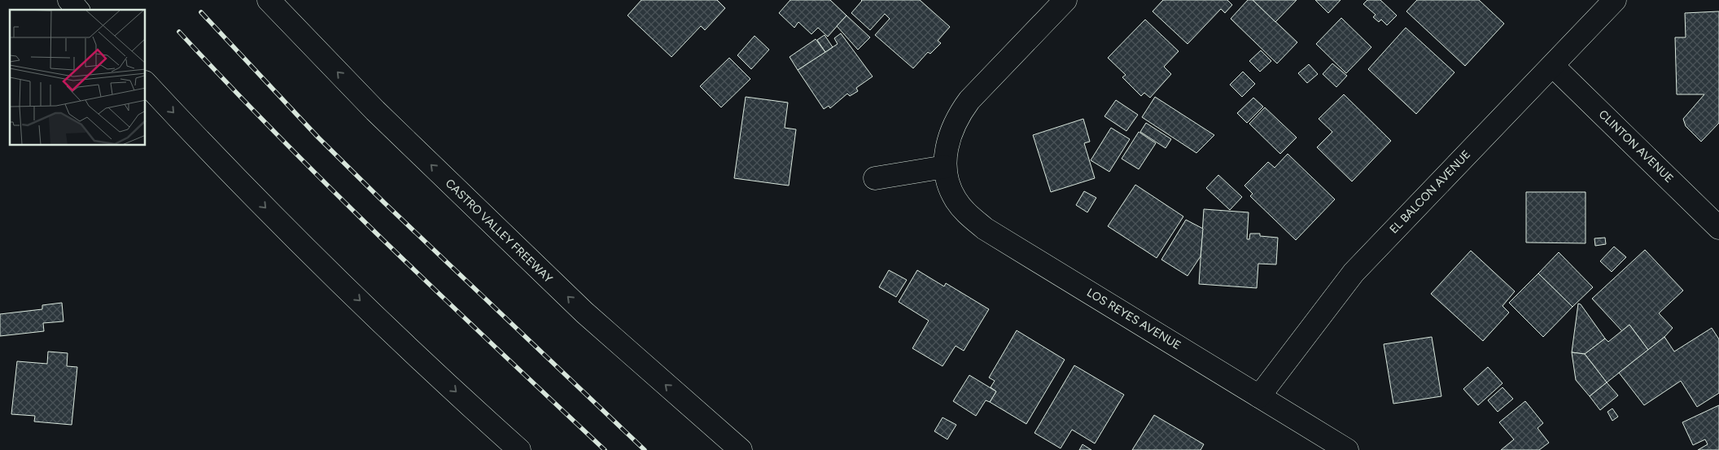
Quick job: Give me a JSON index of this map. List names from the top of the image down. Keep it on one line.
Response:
{"streets":{"main road":["CLINTON AVENUE","EL BALCON AVENUE","CASTRO VALLEY FREEWAY","LOS REYES AVENUE"]},"crossings":[["CLINTON AVENUE","EL BALCON AVENUE"],["EL BALCON AVENUE","LOS REYES AVENUE"]]}
